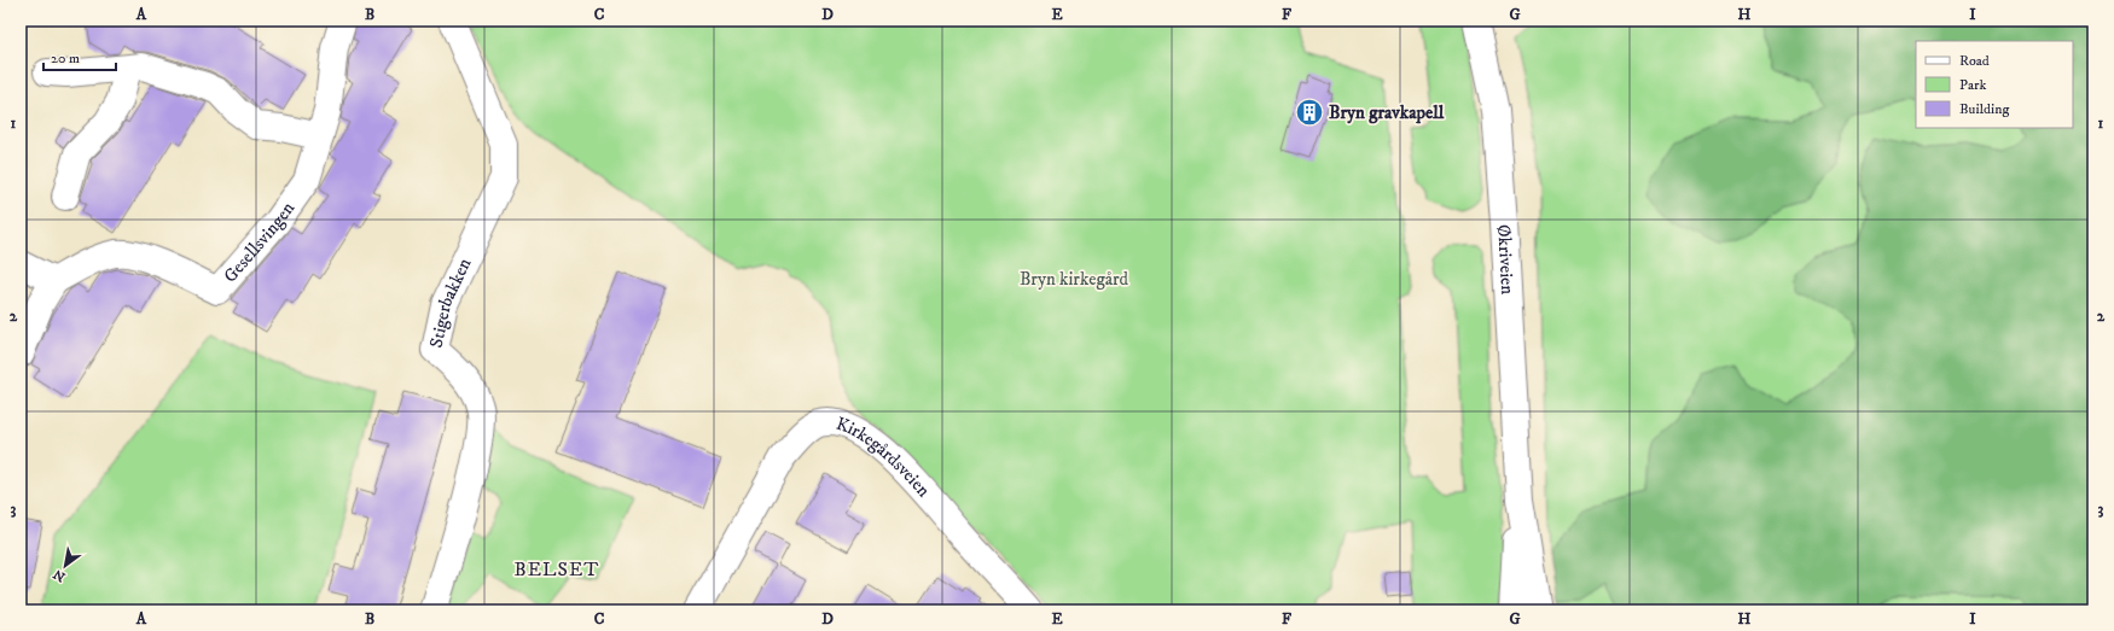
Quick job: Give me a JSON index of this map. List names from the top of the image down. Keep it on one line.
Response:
{"streets":{"street":["Gesellsvingen","Økriveien","Stigerbakken","Kirkegårdsveien"]},"districts":["BELSET"],"parks":["Bryn kirkegård"],"places":{"building":["Bryn gravkapell"]},"legend":["Road","Park","Building"],"scale_bar":"20 m","north":"bottom left","grid":{"columns":["A","B","C","D","E","F","G","H","I"],"rows":["1","2","3"]}}
